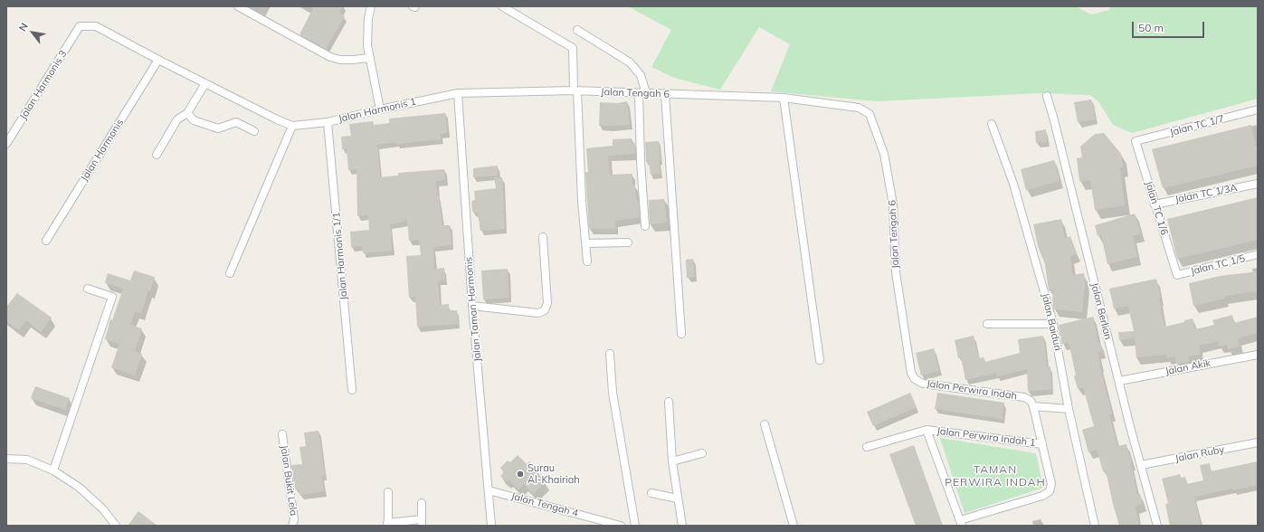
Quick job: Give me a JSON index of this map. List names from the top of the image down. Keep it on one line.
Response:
{"streets":{"street":["Jalan Harmonis 3","Jalan Tengah 6","Jalan Harmonis 1","Jalan TC 1/7","Jalan Harmonis","Jalan TC 1/3A","Jalan TC 1/6","Jalan Harmonis 1/1","Jalan TC 1/5","Jalan Taman Harmonis","Jalan Berlian","Jalan Baiduri","Jalan Akik","Jalan Perwira Indah","Jalan Perwira Indah 1","Jalan Ruby","Jalan Bukit Lela","Jalan Tengah 4"]},"crossings":[["Jalan Harmonis 3","Jalan Harmonis 1"],["Jalan Tengah 6","Jalan Harmonis 1"],["Jalan Tengah 6","Jalan Perwira Indah"],["Jalan Harmonis 1","Jalan Harmonis"],["Jalan Harmonis 1","Jalan Harmonis 1/1"],["Jalan Harmonis 1","Jalan Taman Harmonis"],["Jalan TC 1/7","Jalan TC 1/6"],["Jalan TC 1/3A","Jalan TC 1/6"],["Jalan TC 1/6","Jalan TC 1/5"],["Jalan Taman Harmonis","Jalan Tengah 4"],["Jalan Berlian","Jalan Akik"],["Jalan Berlian","Jalan Ruby"]],"districts":["TAMAN PERWIRA INDAH"],"places":["Surau Al-Khairiah"],"scale_bar":"50 m","north":"top left"}
